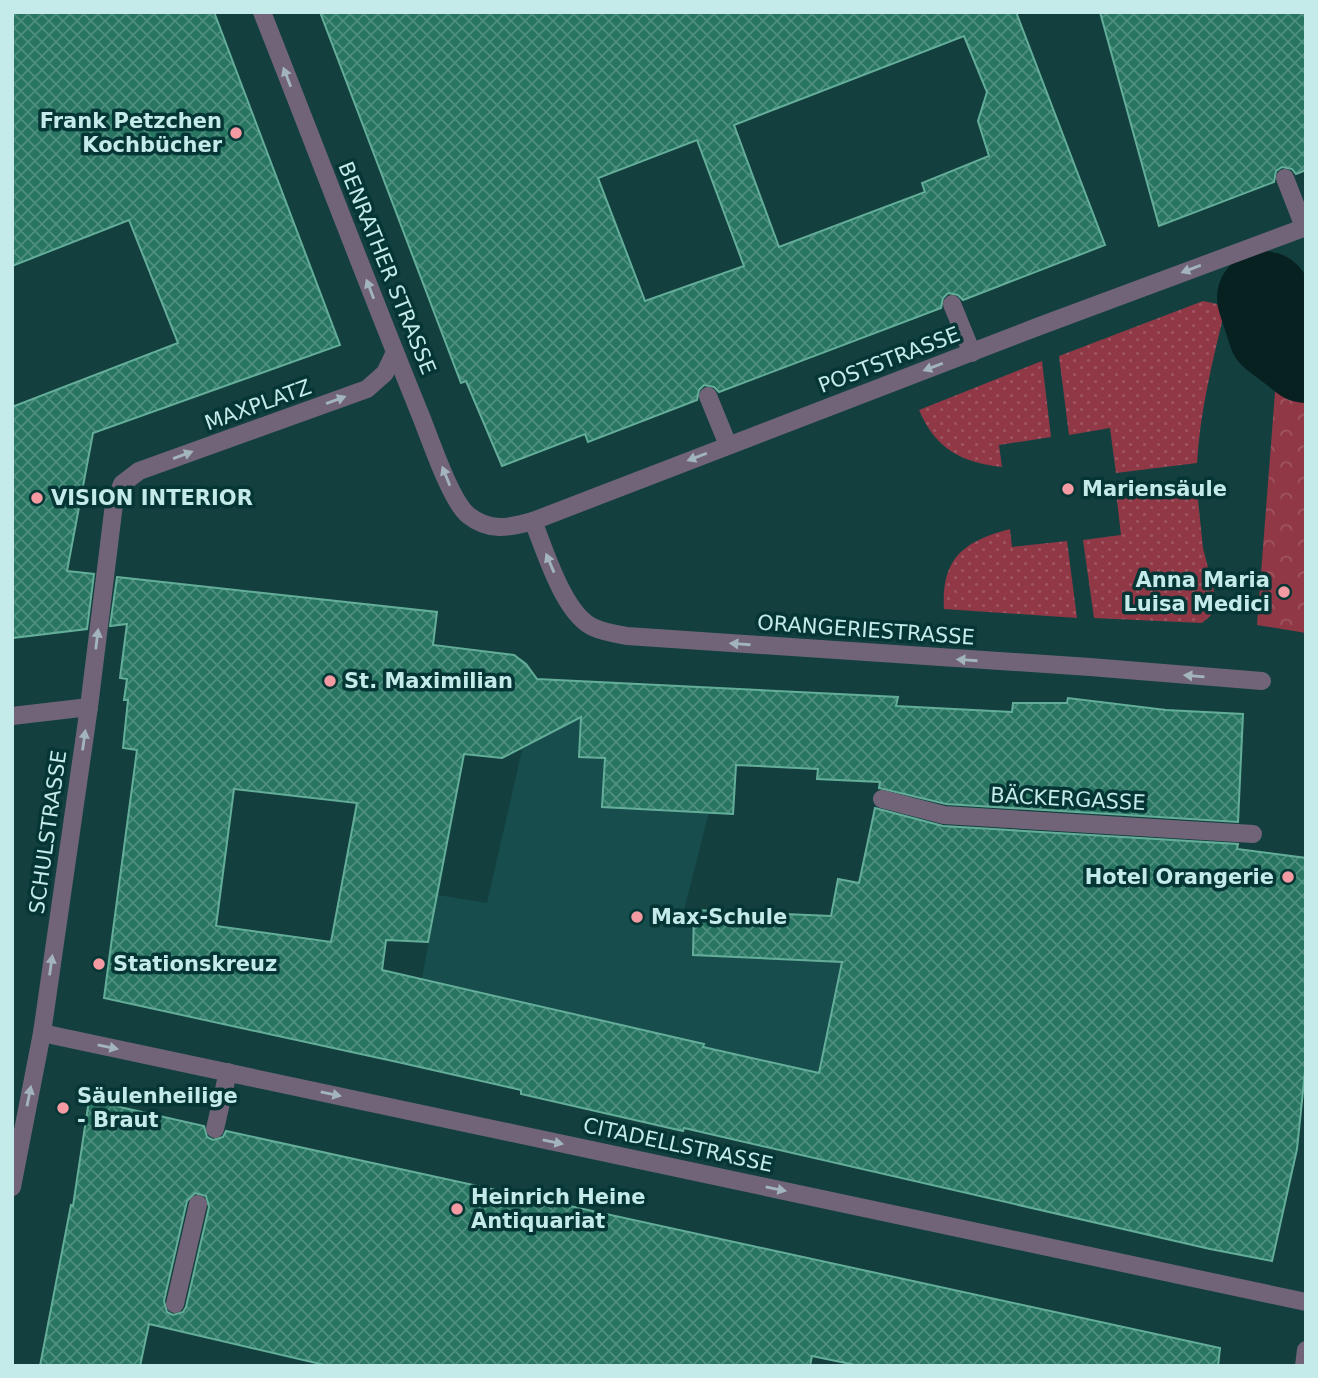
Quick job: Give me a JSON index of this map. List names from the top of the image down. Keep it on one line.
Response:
{"streets":{"street":["BENRATHER STRASSE","POSTSTRASSE","MAXPLATZ","ORANGERIESTRASSE","BÄCKERGASSE","SCHULSTRASSE","CITADELLSTRASSE"]},"crossings":[["BENRATHER STRASSE","POSTSTRASSE"],["BENRATHER STRASSE","MAXPLATZ"],["POSTSTRASSE","ORANGERIESTRASSE"],["MAXPLATZ","SCHULSTRASSE"],["SCHULSTRASSE","CITADELLSTRASSE"]],"one_way":["BENRATHER STRASSE","POSTSTRASSE","MAXPLATZ","ORANGERIESTRASSE","SCHULSTRASSE","CITADELLSTRASSE"],"places":["Frank Petzchen Kochbücher","Mariensäule","VISION INTERIOR","Anna Maria Luisa Medici","St. Maximilian","Hotel Orangerie","Max-Schule","Stationskreuz","Säulenheilige - Braut","Heinrich Heine Antiquariat"]}
